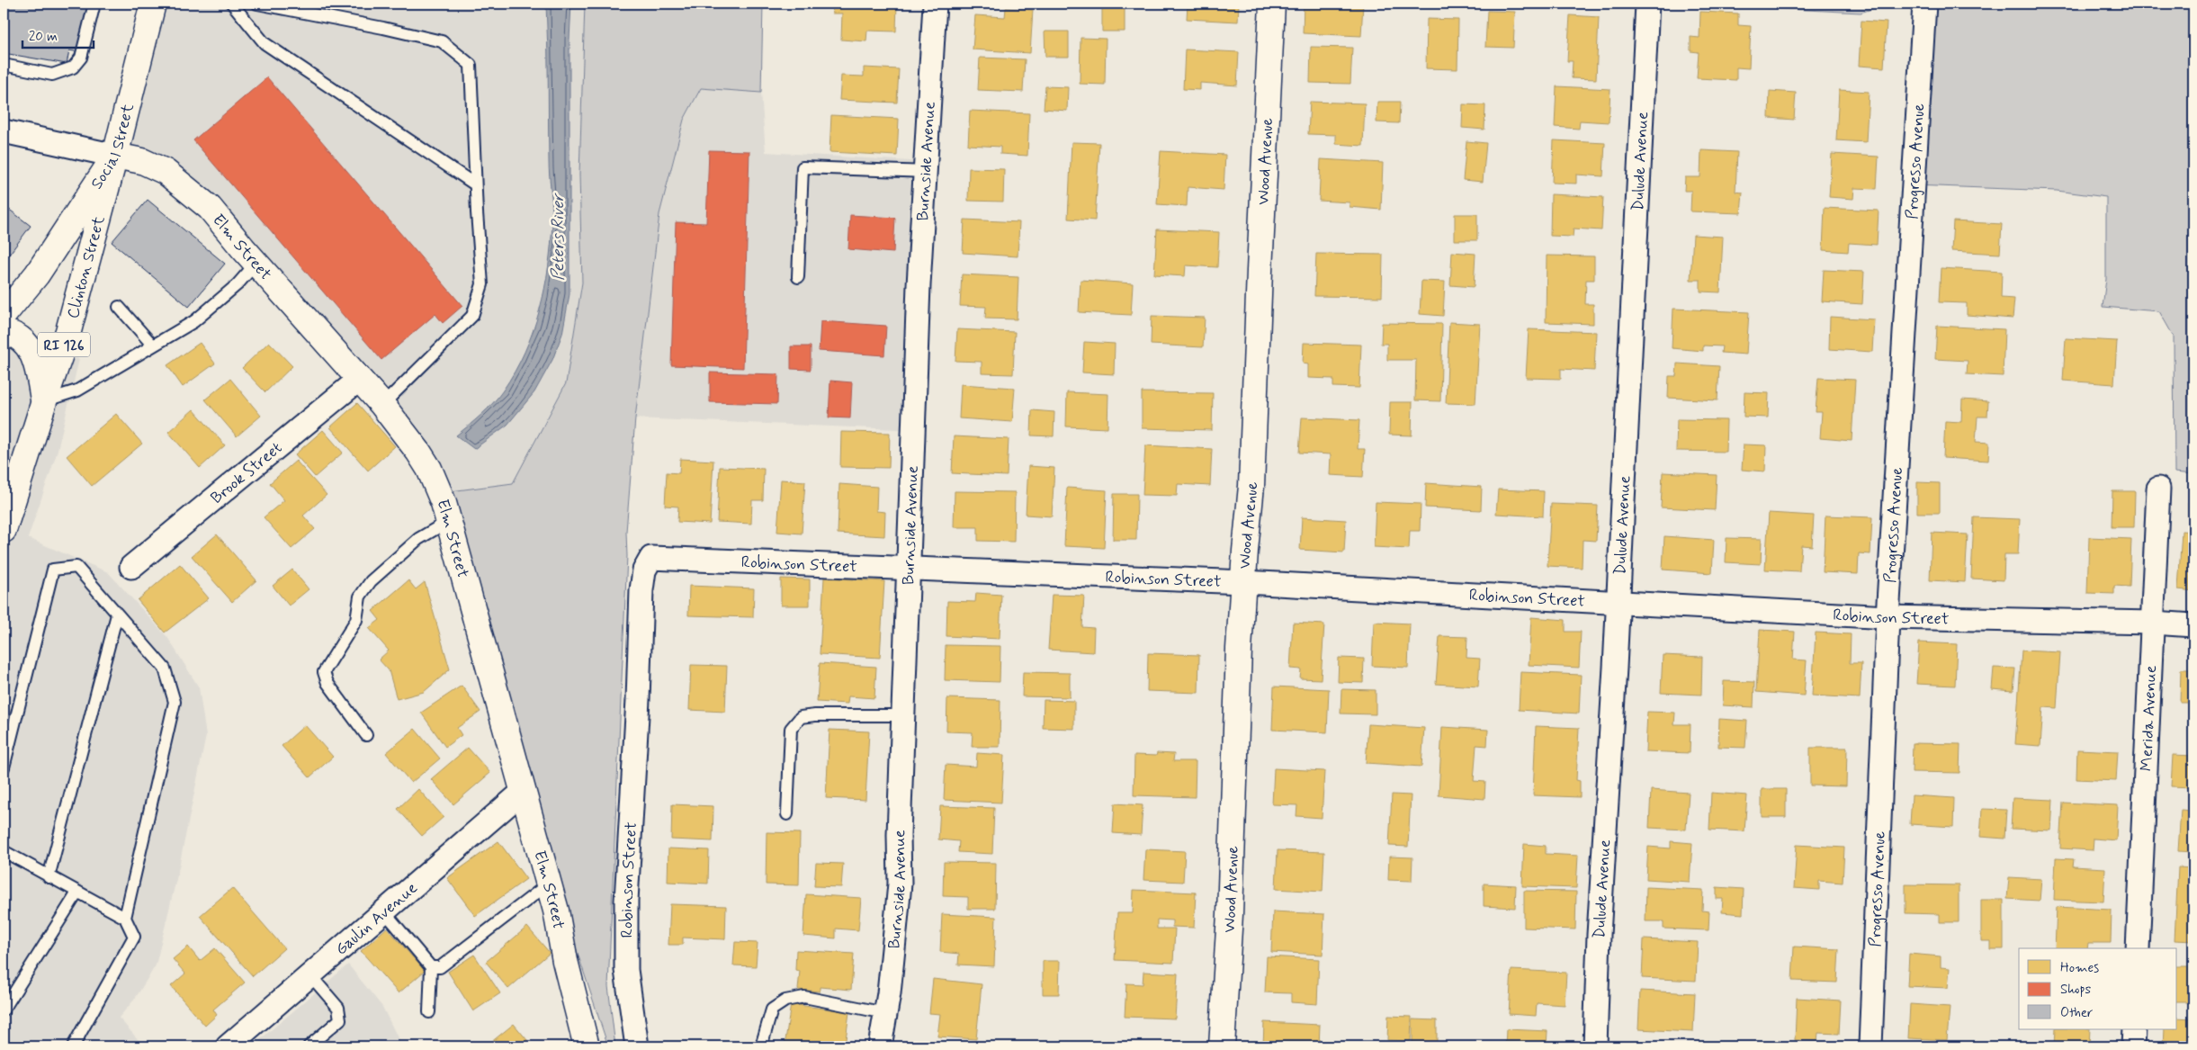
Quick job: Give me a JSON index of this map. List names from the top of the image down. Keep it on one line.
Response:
{"streets":{"street":["Social Street","Burnside Avenue","Wood Avenue","Dulude Avenue","Progresso Avenue","Elm Street","Clinton Street","RI 126","Brook Street","Robinson Street","Merida Avenue","Gaulin Avenue"]},"crossings":[["Social Street","Elm Street"],["Social Street","Clinton Street"],["Burnside Avenue","Robinson Street"],["Wood Avenue","Robinson Street"],["Dulude Avenue","Robinson Street"],["Progresso Avenue","Robinson Street"],["Elm Street","Clinton Street"],["Elm Street","Brook Street"],["Elm Street","Gaulin Avenue"],["Robinson Street","Merida Avenue"]],"water":["Peters River"],"legend":["Homes","Shops","Other"],"scale_bar":"20 m"}
